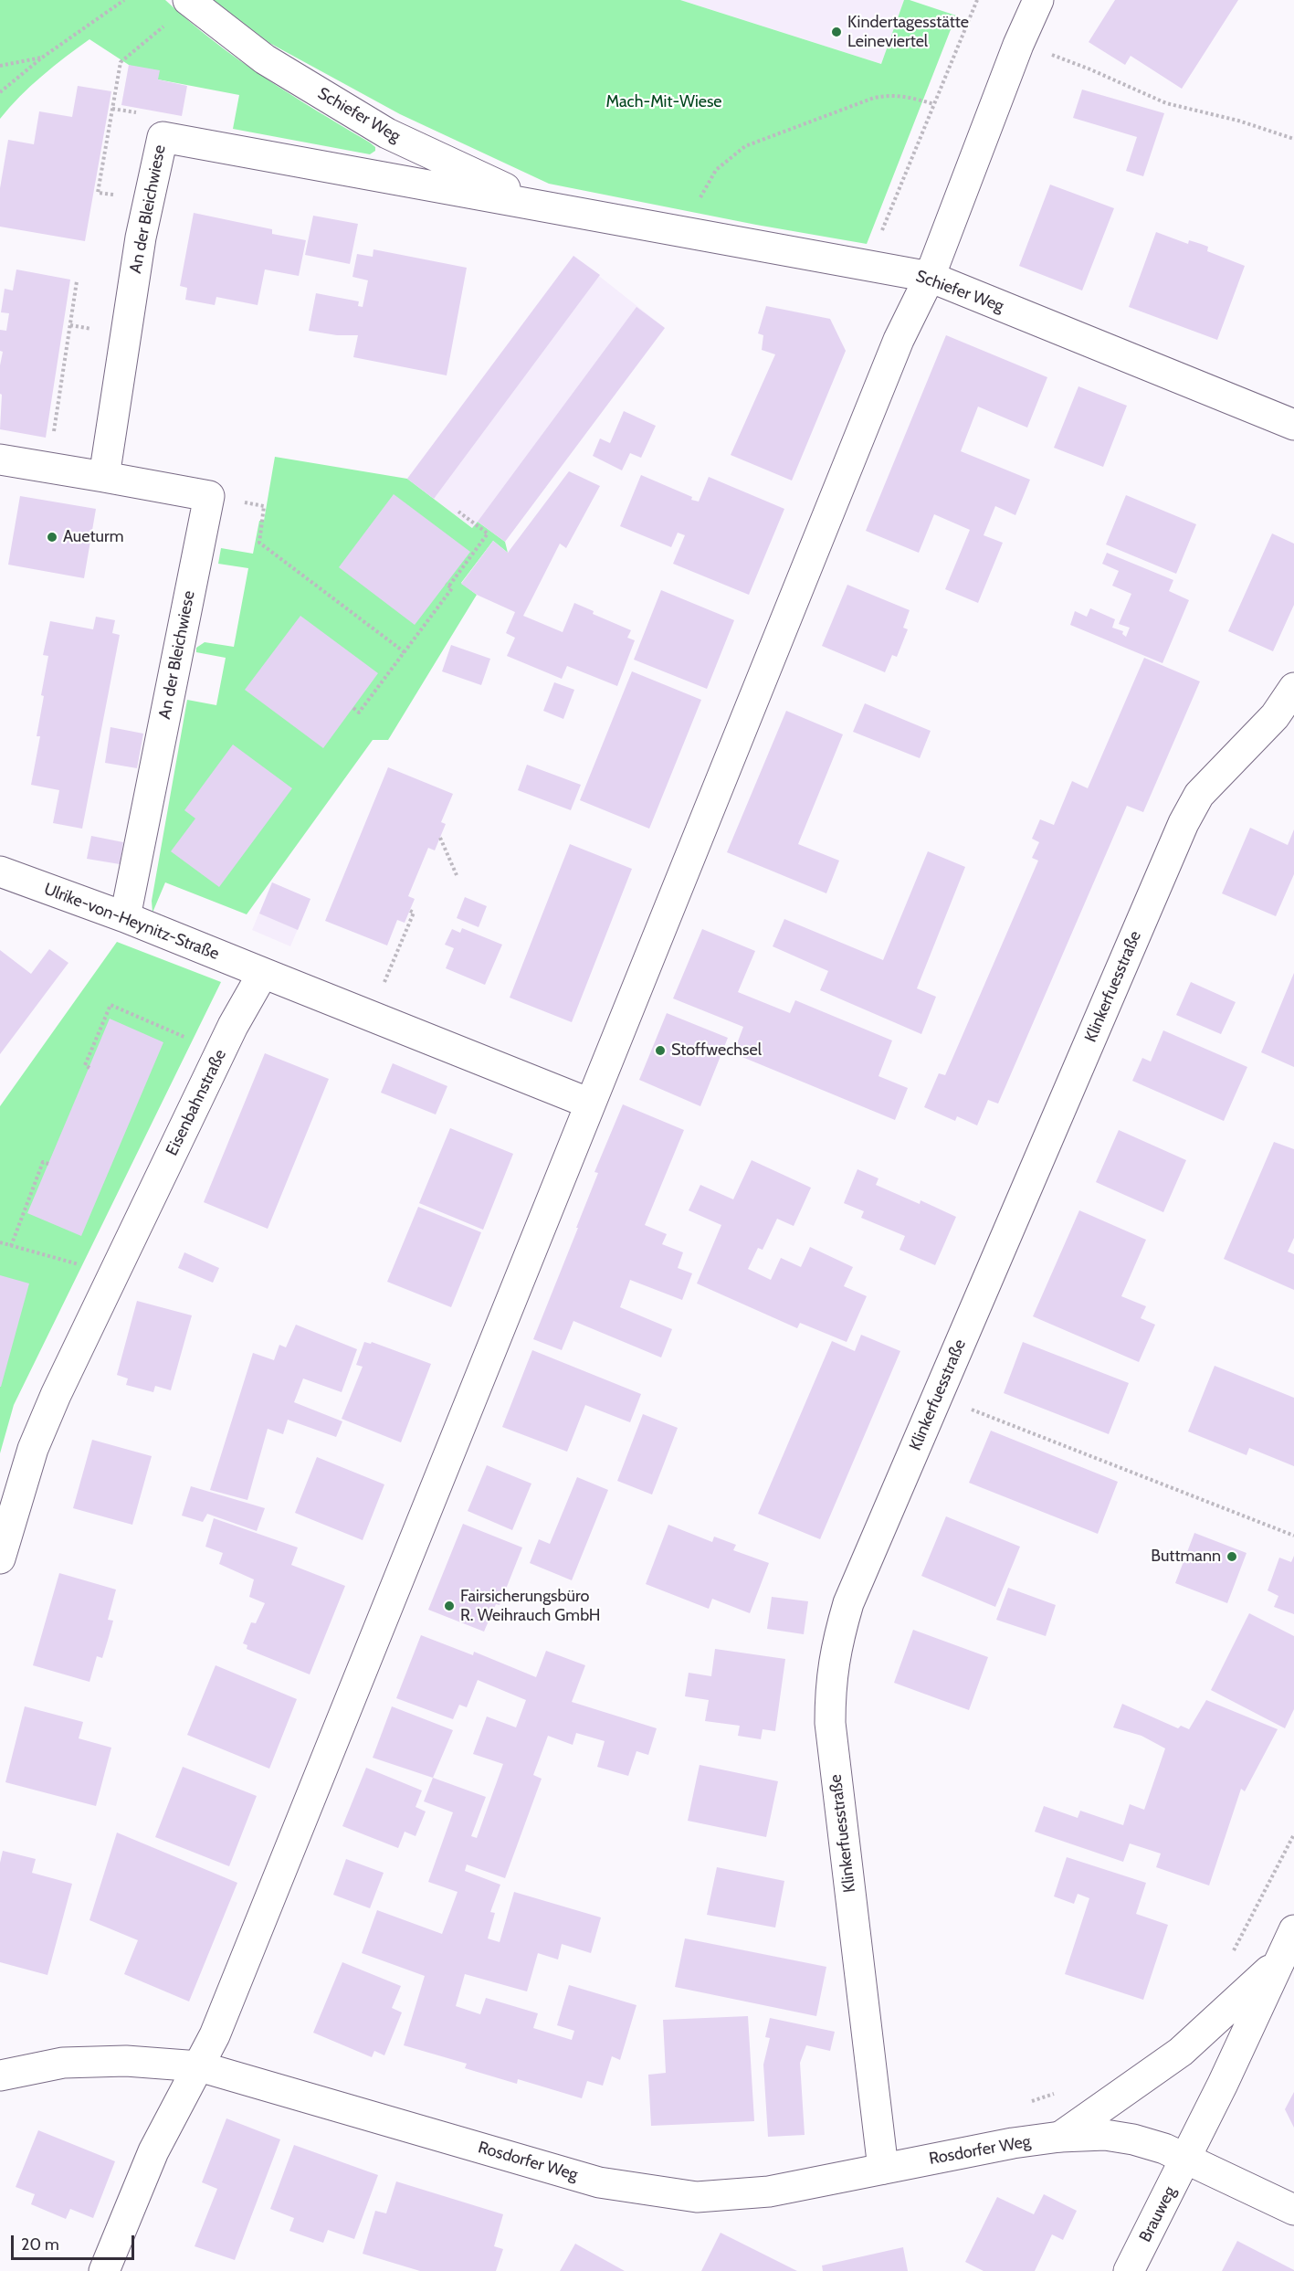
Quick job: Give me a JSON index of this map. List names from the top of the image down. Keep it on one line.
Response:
{"streets":{"street":["Schiefer Weg","An der Bleichwiese","Ulrike-von-Heynitz-Straße","Klinkerfuesstraße","Eisenbahnstraße","Rosdorfer Weg","Brauweg"]},"crossings":[["Schiefer Weg","An der Bleichwiese"],["An der Bleichwiese","Ulrike-von-Heynitz-Straße"],["Ulrike-von-Heynitz-Straße","Eisenbahnstraße"],["Klinkerfuesstraße","Rosdorfer Weg"],["Rosdorfer Weg","Brauweg"]],"parks":["Mach-Mit-Wiese"],"places":["Kindertagesstätte Leineviertel","Aueturm","Stoffwechsel","Buttmann","Fairsicherungsbüro R. Weihrauch GmbH"],"scale_bar":"20 m"}
